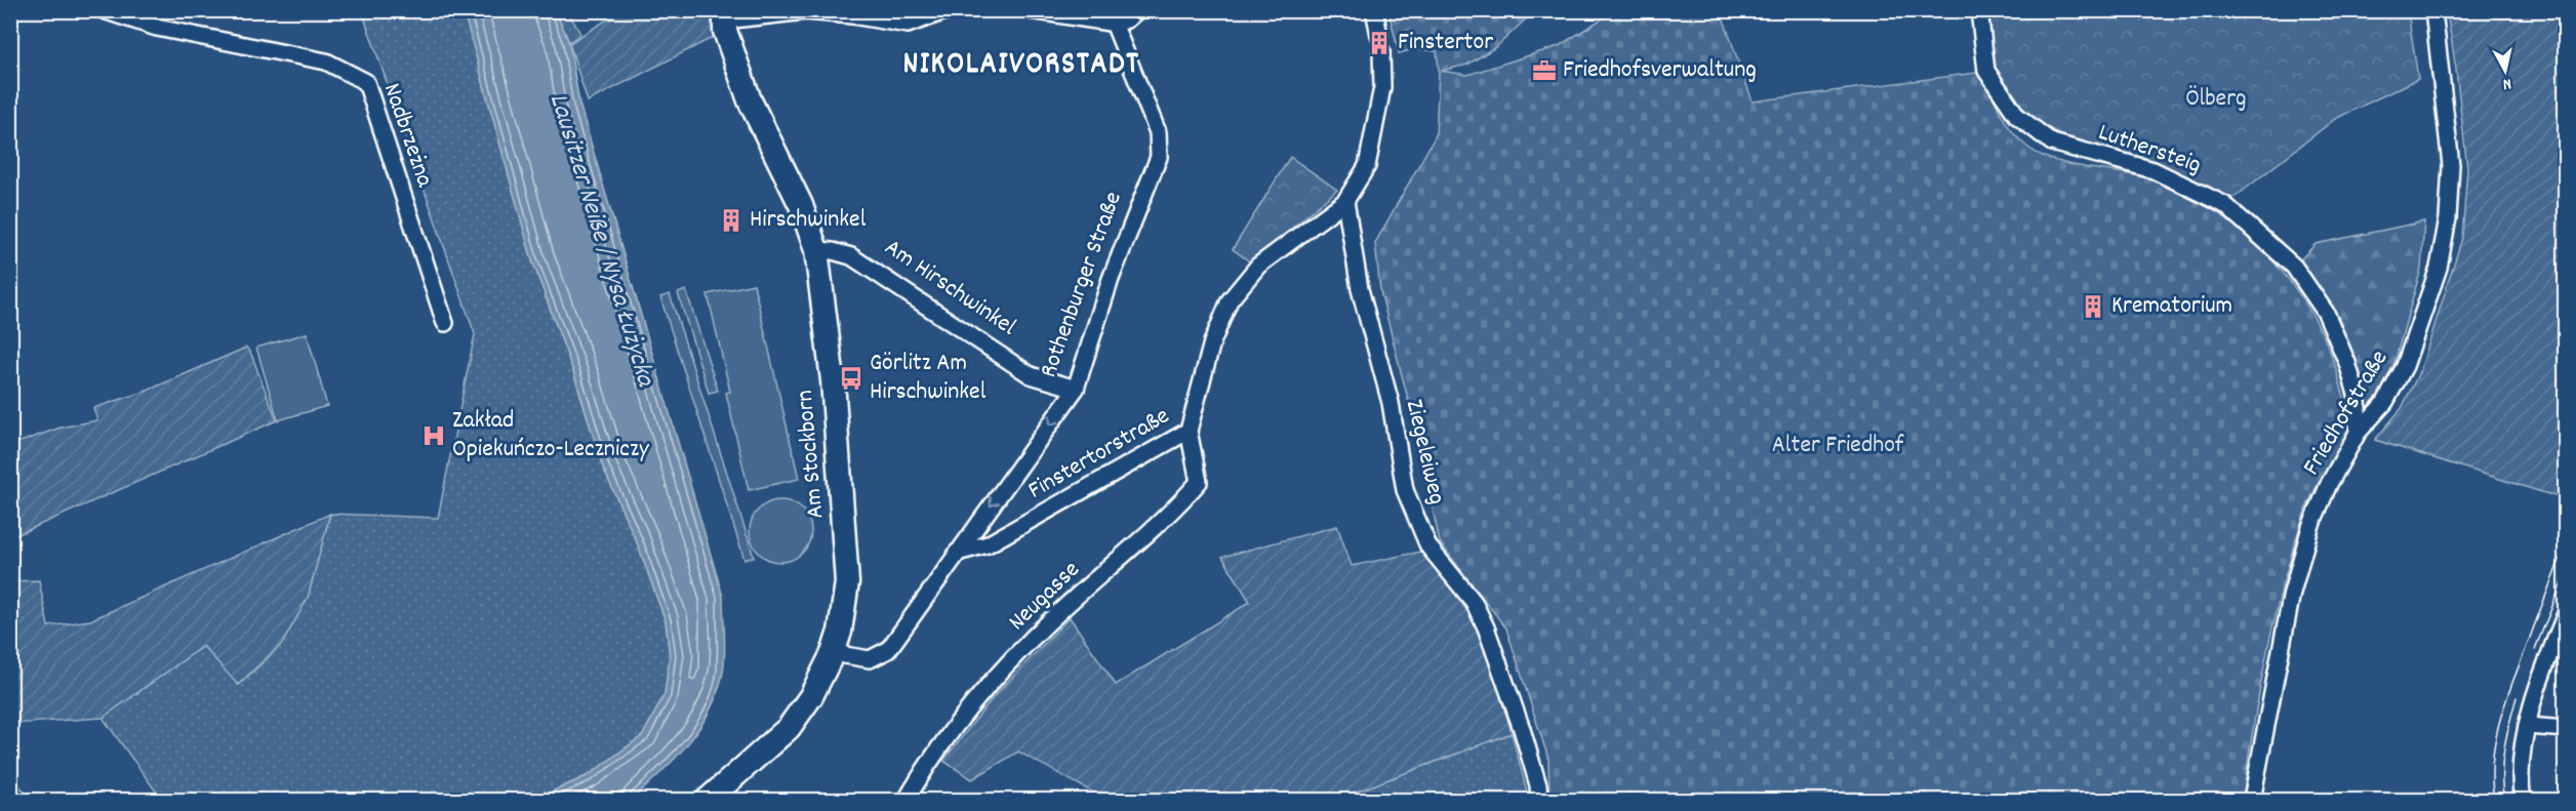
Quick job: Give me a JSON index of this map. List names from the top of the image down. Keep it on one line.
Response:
{"streets":{"street":["Nadbrzeżna","Luthersteig","Rothenburger Straße","Am Hirschwinkel","Friedhofstraße","Ziegeleiweg","Am Stockborn","Finstertorstraße","Neugasse"]},"crossings":[["Luthersteig","Friedhofstraße"],["Rothenburger Straße","Am Hirschwinkel"],["Rothenburger Straße","Finstertorstraße"],["Am Hirschwinkel","Am Stockborn"],["Ziegeleiweg","Finstertorstraße"],["Finstertorstraße","Neugasse"]],"districts":["NIKOLAIVORSTADT"],"water":["Lausitzer Neiße / Nysa Łużycka"],"parks":["Ölberg","Alter Friedhof"],"places":{"building":["Finstertor","Hirschwinkel","Krematorium"],"office":["Friedhofsverwaltung"],"bus stop":["Görlitz Am Hirschwinkel"],"hospital":["Zakład Opiekuńczo-Leczniczy"]},"north":"bottom"}
